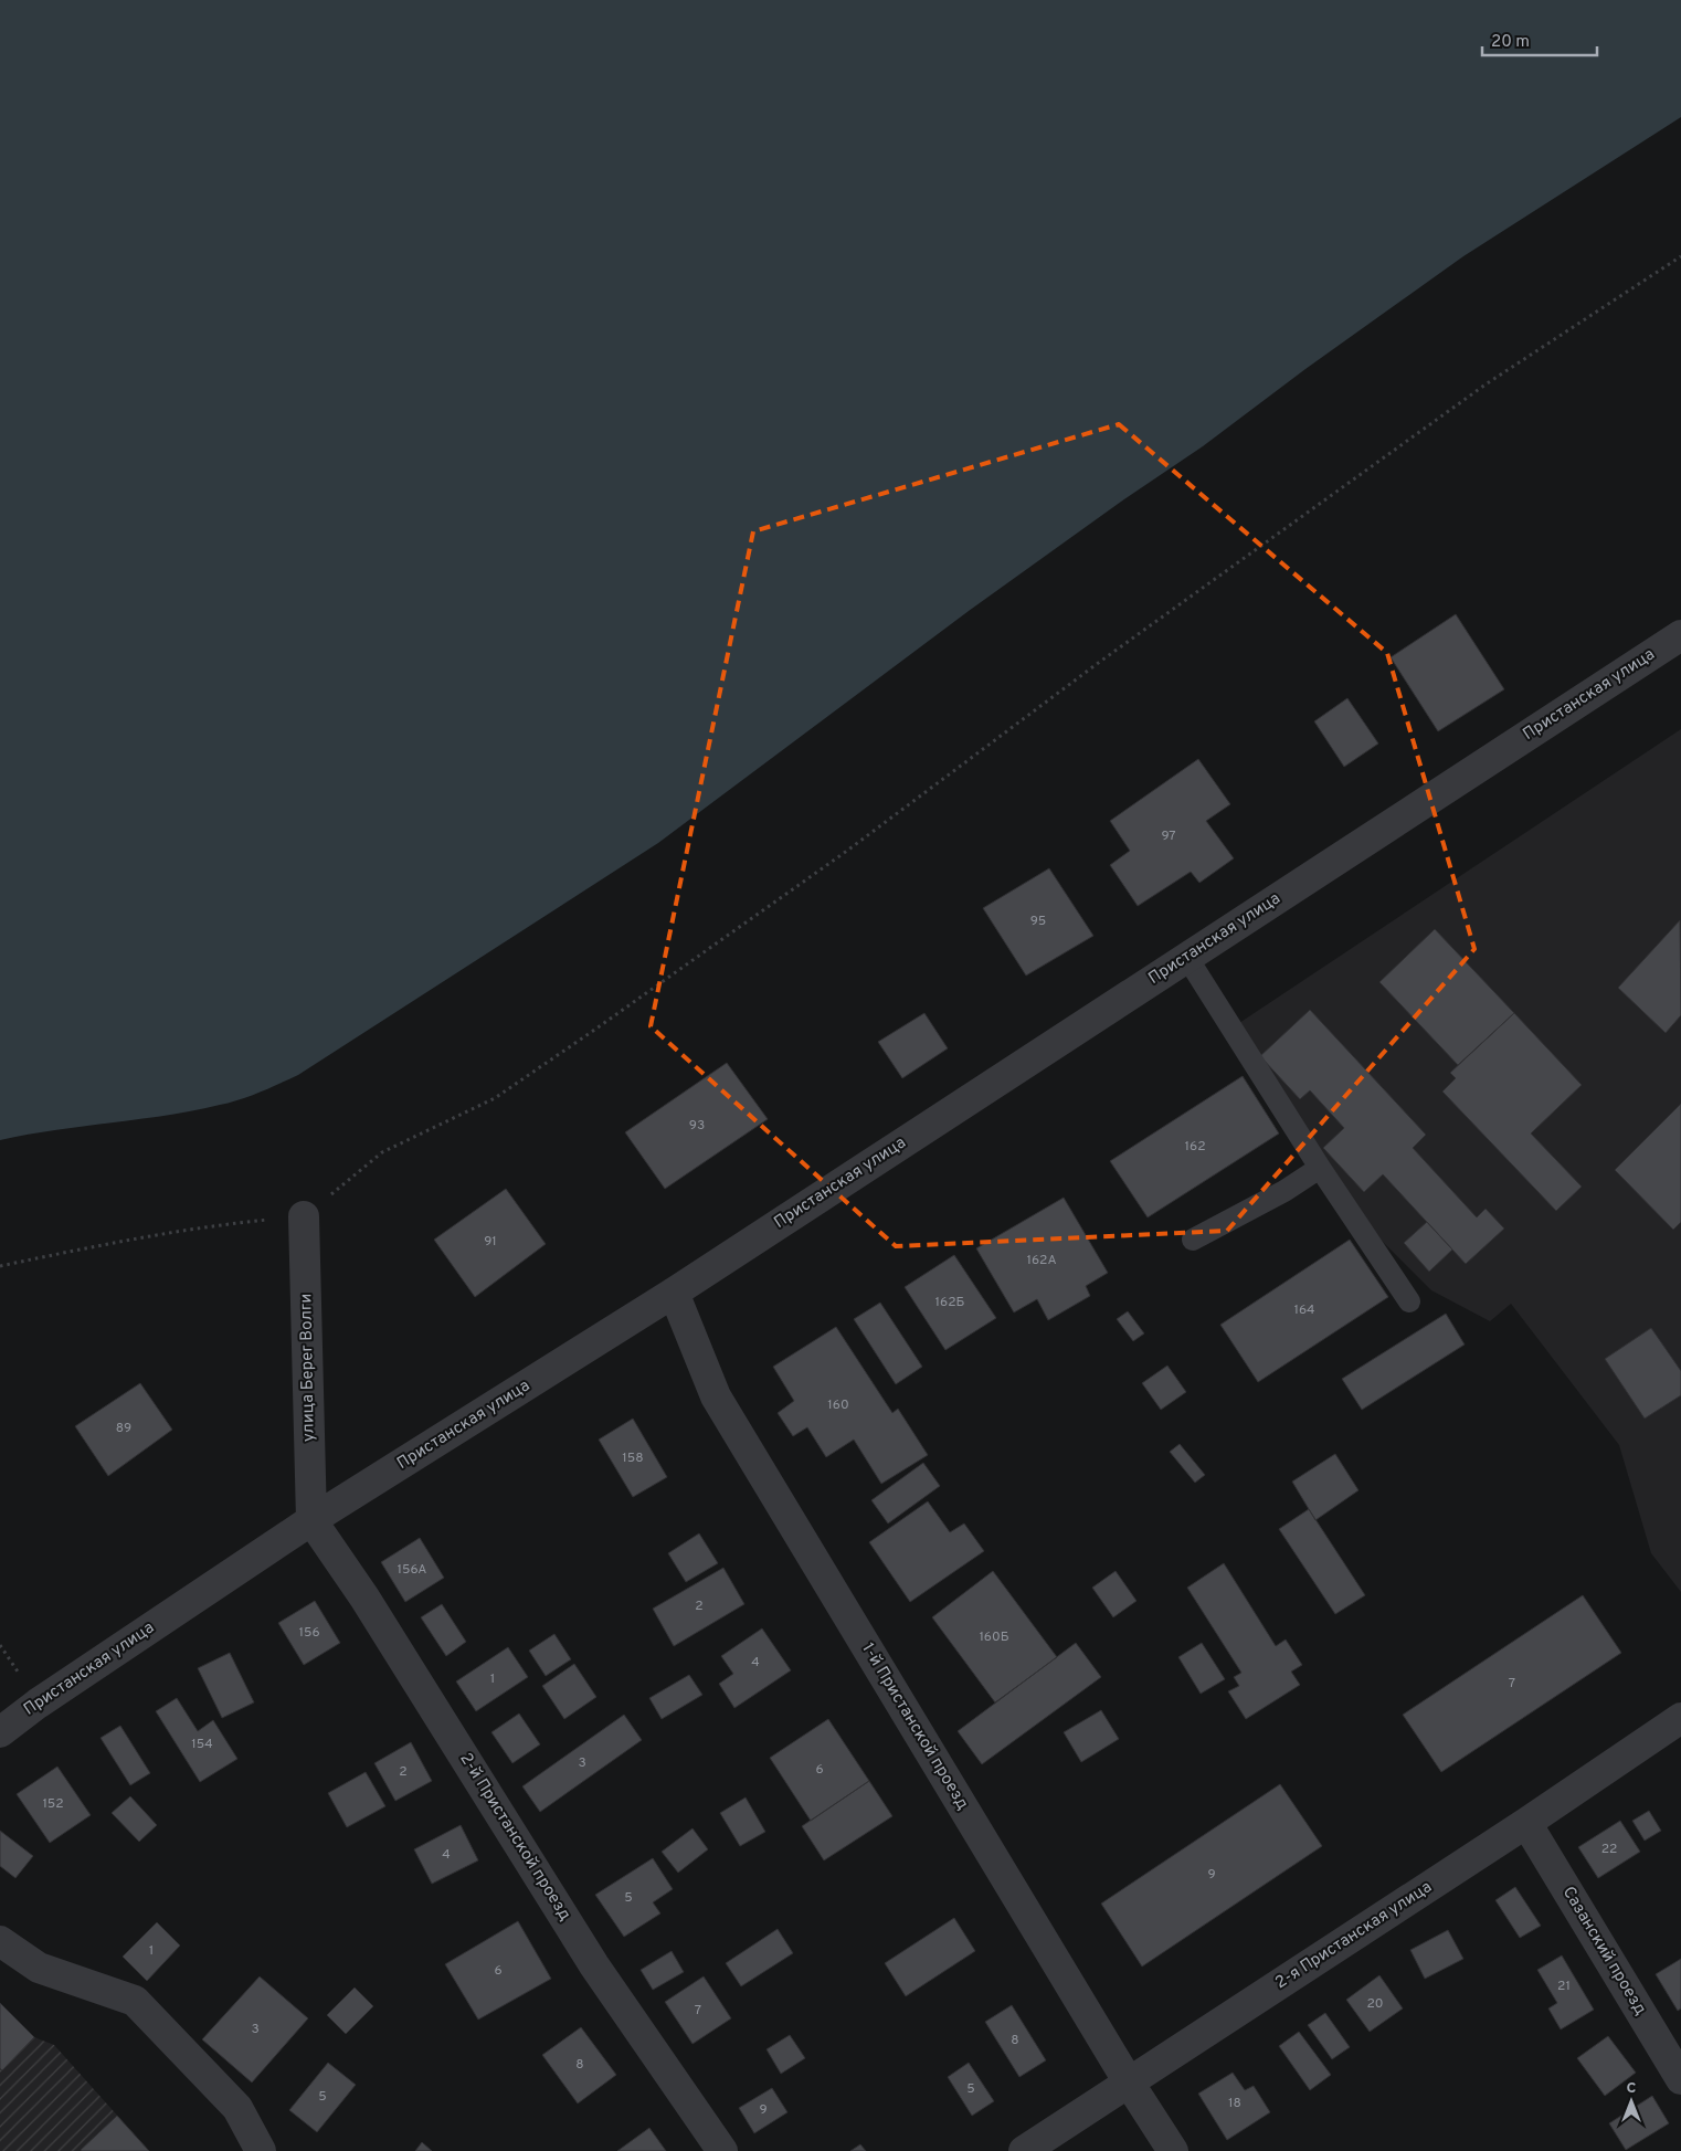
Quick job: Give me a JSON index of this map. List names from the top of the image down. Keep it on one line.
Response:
{"streets":{"street":["Пристанская улица","улица Берег Волги","1-й Пристанской проезд","2-й Пристанской проезд","2-я Пристанская улица","Сазанский проезд"]},"crossings":[["Пристанская улица","улица Берег Волги"],["Пристанская улица","1-й Пристанской проезд"],["Пристанская улица","2-й Пристанской проезд"],["улица Берег Волги","2-й Пристанской проезд"],["1-й Пристанской проезд","2-я Пристанская улица"],["2-я Пристанская улица","Сазанский проезд"]],"house_numbers":["97","95","93","162","91","162А","162Б","164","160","89","158","156А","2","156","160Б","4","1","7","154","3","6","2","152","22","4","9","5","1","6","21","20","7","3","8","8","5","5","18","9"],"scale_bar":"20 m","north":"top"}
